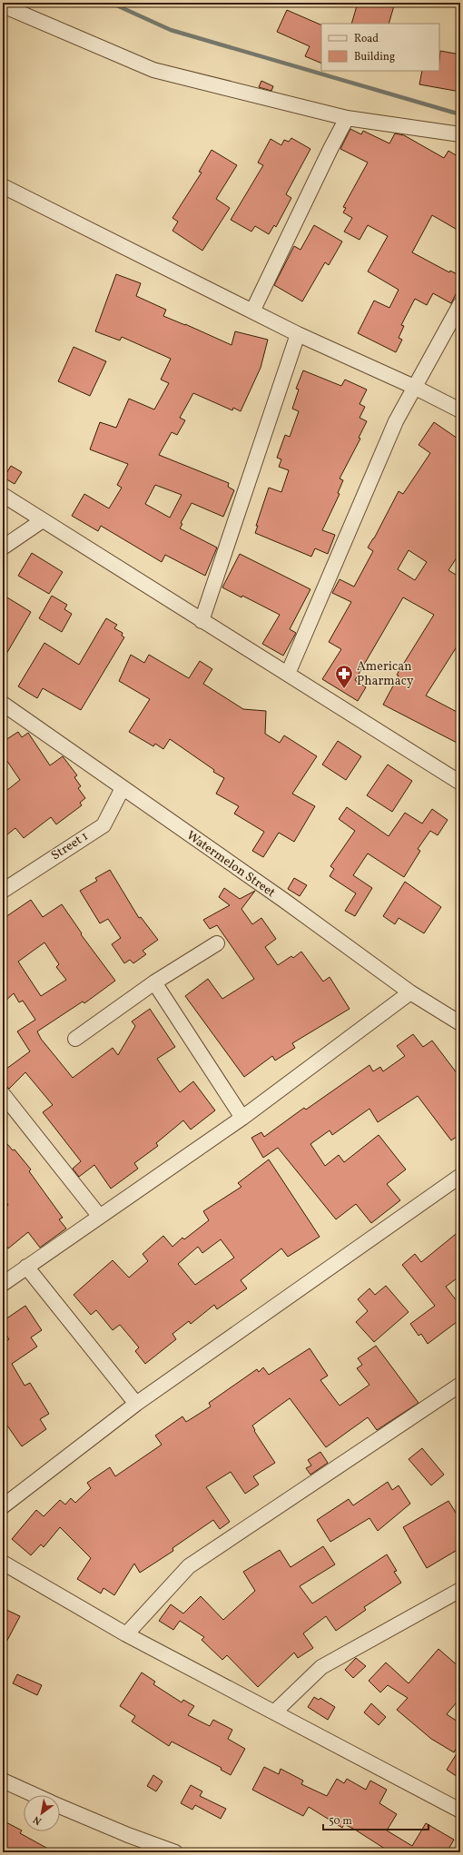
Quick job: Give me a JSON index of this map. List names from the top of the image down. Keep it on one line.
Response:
{"streets":{"street":["Street 1","Watermelon Street"]},"crossings":[["Street 1","Watermelon Street"]],"places":{"pharmacy":["American Pharmacy"]},"legend":["Road","Building"],"scale_bar":"50 m","north":"bottom left"}
